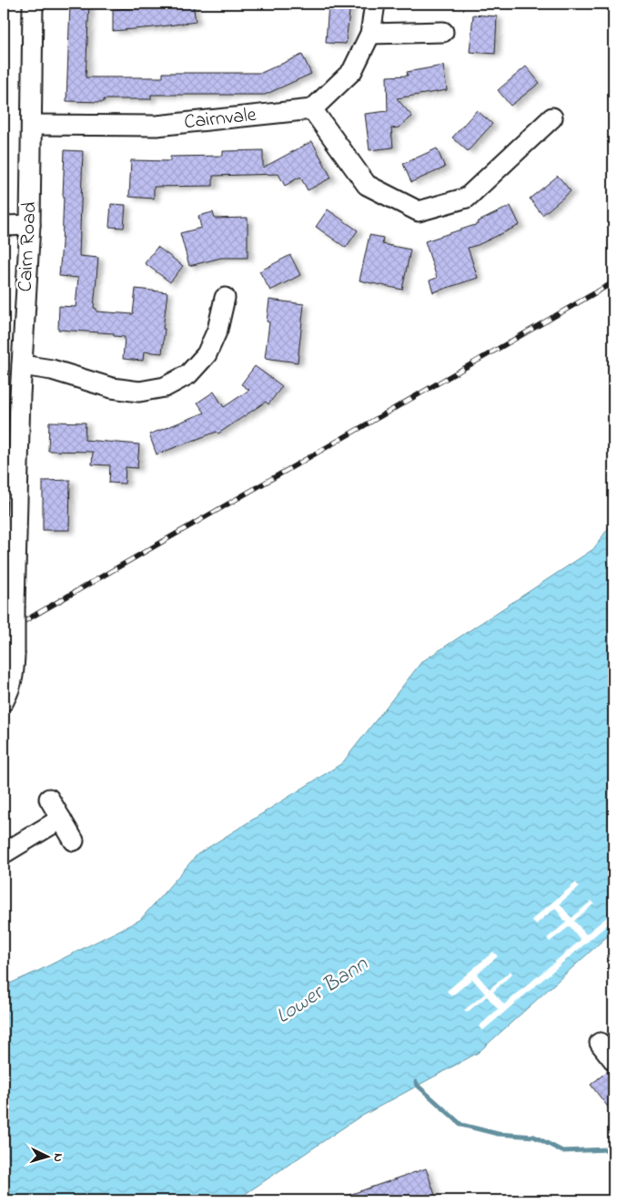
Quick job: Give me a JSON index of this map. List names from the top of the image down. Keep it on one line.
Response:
{"streets":{"street":["Cairnvale","Cairn Road"]},"crossings":[["Cairnvale","Cairn Road"]],"water":["Lower Bann"],"north":"right"}
